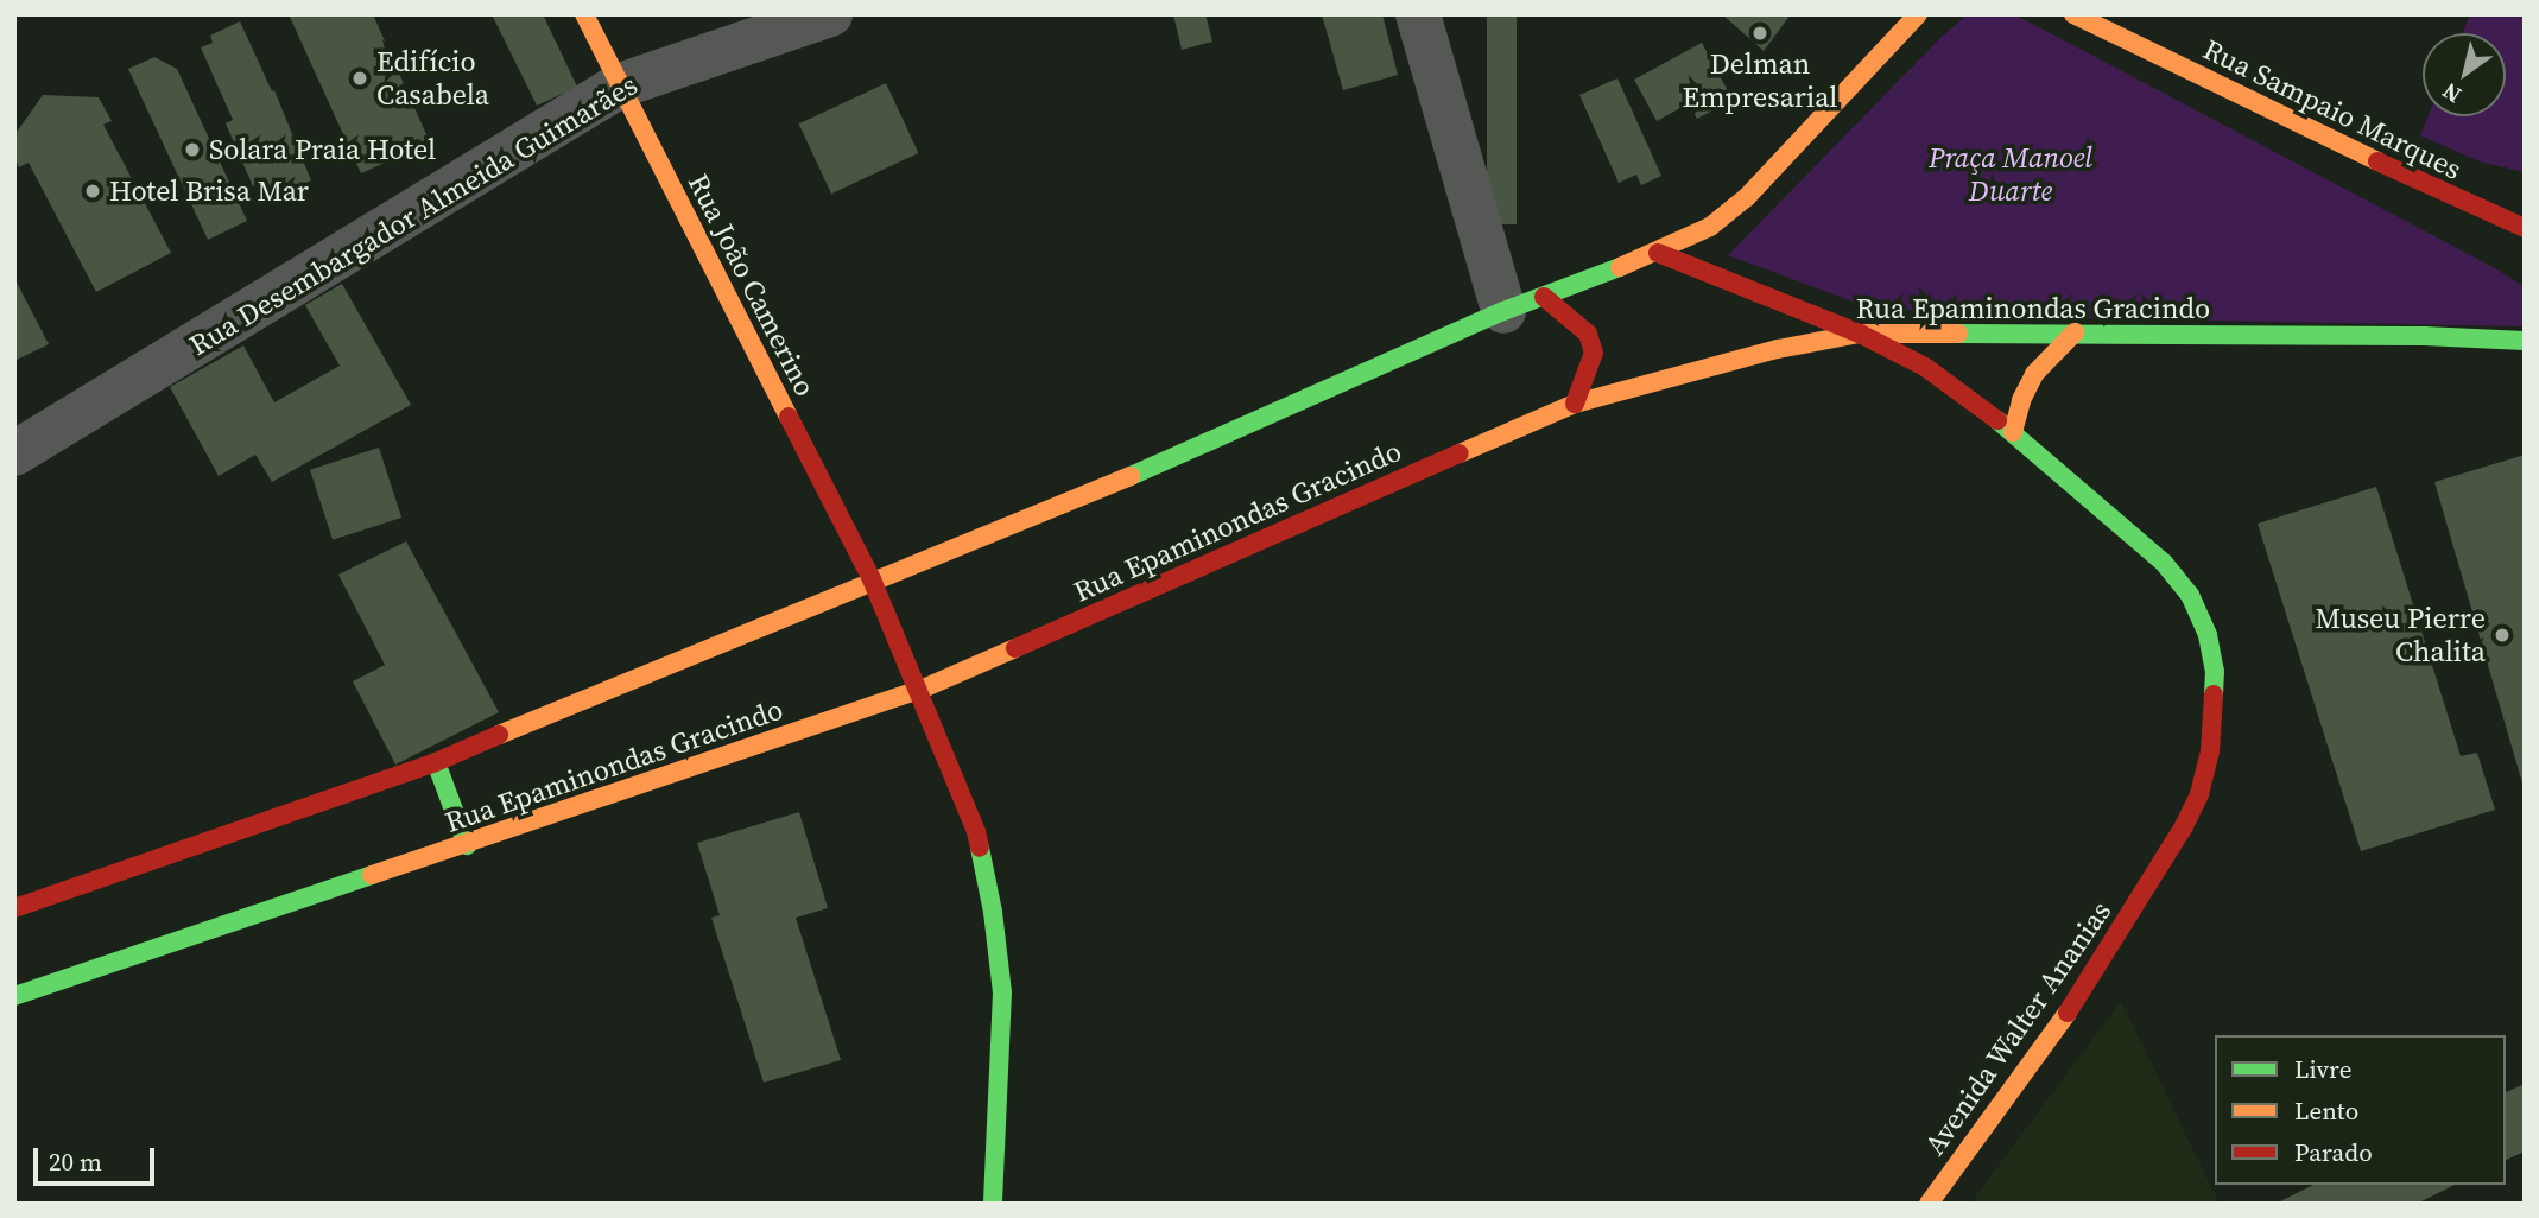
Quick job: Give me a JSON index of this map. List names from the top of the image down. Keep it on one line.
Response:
{"streets":{"street":["Rua Sampaio Marques","Rua Desembargador Almeida Guimarães","Rua João Camerino","Rua Epaminondas Gracindo","Avenida Walter Ananias"]},"crossings":[["Rua Desembargador Almeida Guimarães","Rua João Camerino"],["Rua João Camerino","Rua Epaminondas Gracindo"],["Rua Epaminondas Gracindo","Avenida Walter Ananias"]],"parks":["Praça Manoel Duarte"],"places":["Delman Empresarial","Edifício Casabela","Solara Praia Hotel","Hotel Brisa Mar","Museu Pierre Chalita"],"legend":["Livre","Lento","Parado"],"scale_bar":"20 m","north":"bottom left"}
